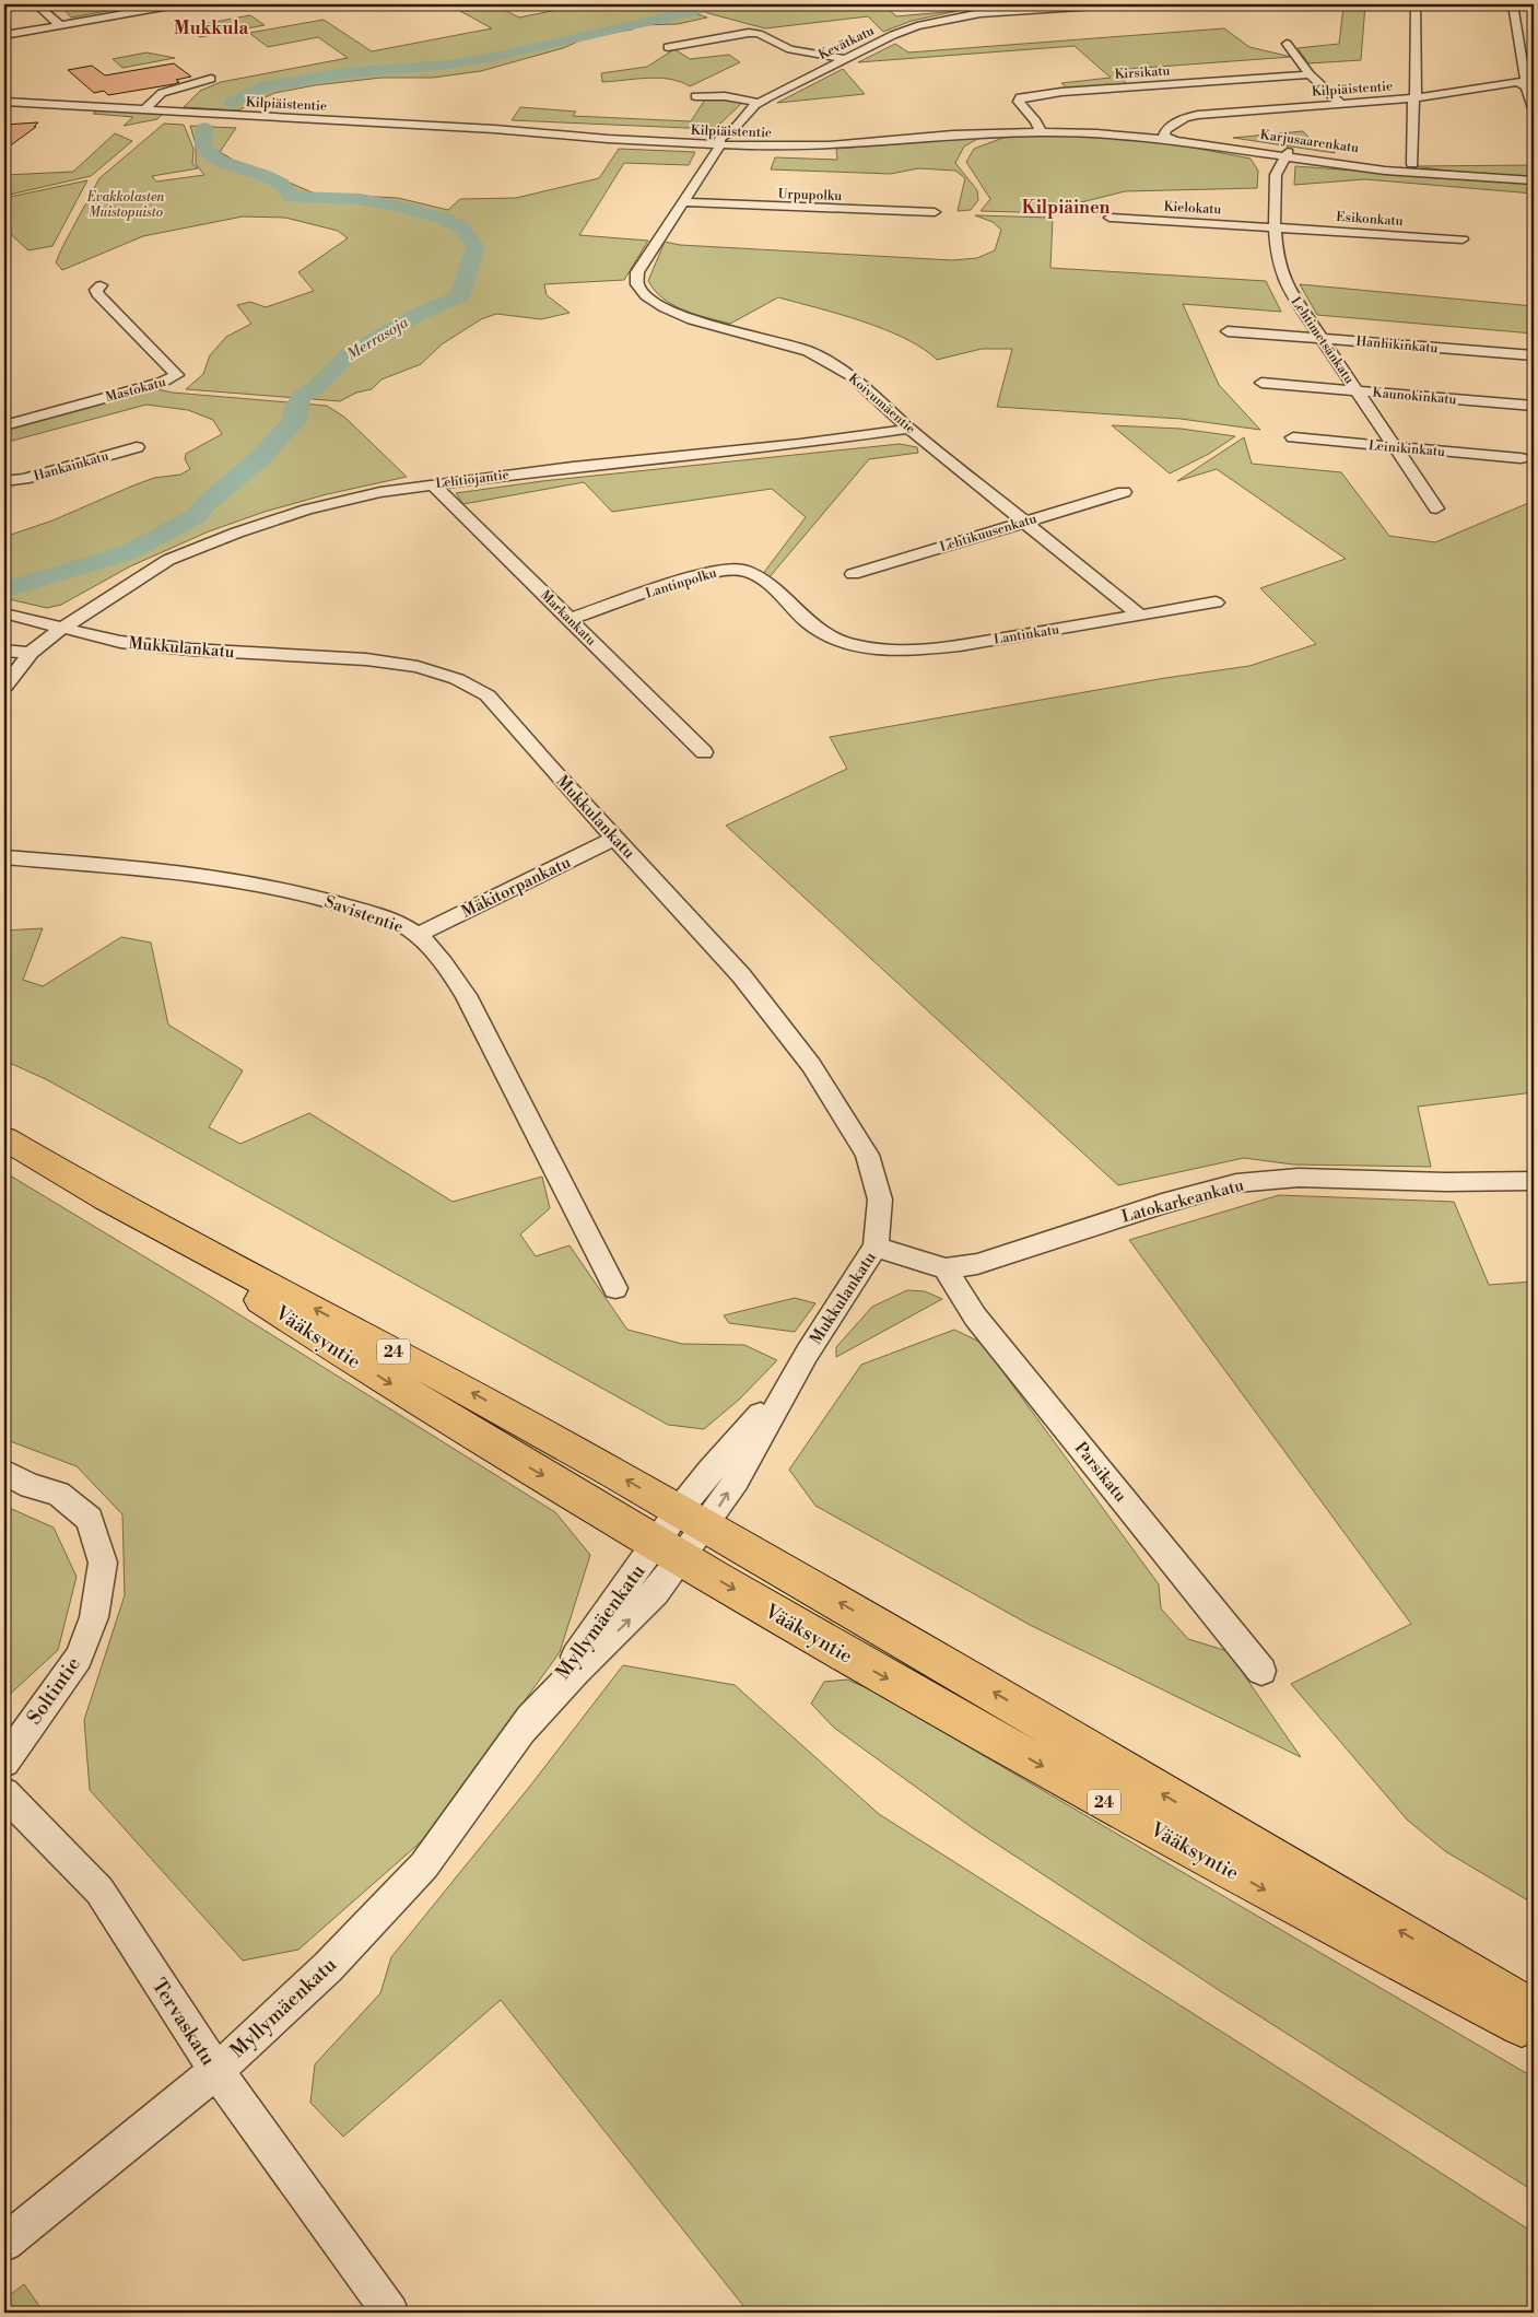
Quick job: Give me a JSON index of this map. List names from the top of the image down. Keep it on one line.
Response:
{"streets":{"highway":["Vääksyntie","24"],"street":["Kevätkatu","Kirsikatu","Kilpiäistentie","Karjusaarenkatu","Urpupolku","Kielokatu","Esikonkatu","Lehtimetsänkatu","Hanhikinkatu","Mastokatu","Kaunokinkatu","Koivumäentie","Leinikinkatu","Hankainkatu","Lehtiojantie","Lehtikuusenkatu","Lantinpolku","Markankatu","Lantinkatu","Mukkulankatu","Mäkitorpankatu","Savistentie","Latokarkeankatu","Parsikatu","Myllymäenkatu","Soltintie","Tervaskatu"]},"crossings":[["Kevätkatu","Kilpiäistentie"],["Kevätkatu","Koivumäentie"],["Kirsikatu","Kilpiäistentie"],["Kilpiäistentie","Karjusaarenkatu"],["Kilpiäistentie","Koivumäentie"],["Karjusaarenkatu","Lehtimetsänkatu"],["Urpupolku","Koivumäentie"],["Kielokatu","Esikonkatu"],["Kielokatu","Lehtimetsänkatu"],["Esikonkatu","Lehtimetsänkatu"],["Lehtimetsänkatu","Hanhikinkatu"],["Lehtimetsänkatu","Kaunokinkatu"],["Lehtimetsänkatu","Leinikinkatu"],["Koivumäentie","Lehtiojantie"],["Koivumäentie","Lehtikuusenkatu"],["Koivumäentie","Lantinkatu"],["Lehtiojantie","Markankatu"],["Lehtiojantie","Mukkulankatu"],["Lantinpolku","Markankatu"],["Lantinpolku","Lantinkatu"],["Mukkulankatu","Mäkitorpankatu"],["Mukkulankatu","Latokarkeankatu"],["Mukkulankatu","Vääksyntie"],["Mukkulankatu","Myllymäenkatu"],["Mäkitorpankatu","Savistentie"],["Latokarkeankatu","Parsikatu"],["Vääksyntie","Myllymäenkatu"],["Myllymäenkatu","Tervaskatu"]],"districts":["Mukkula","Kilpiäinen"],"water":["Merrasoja"],"parks":["Evakkolasten Muistopuisto"]}
